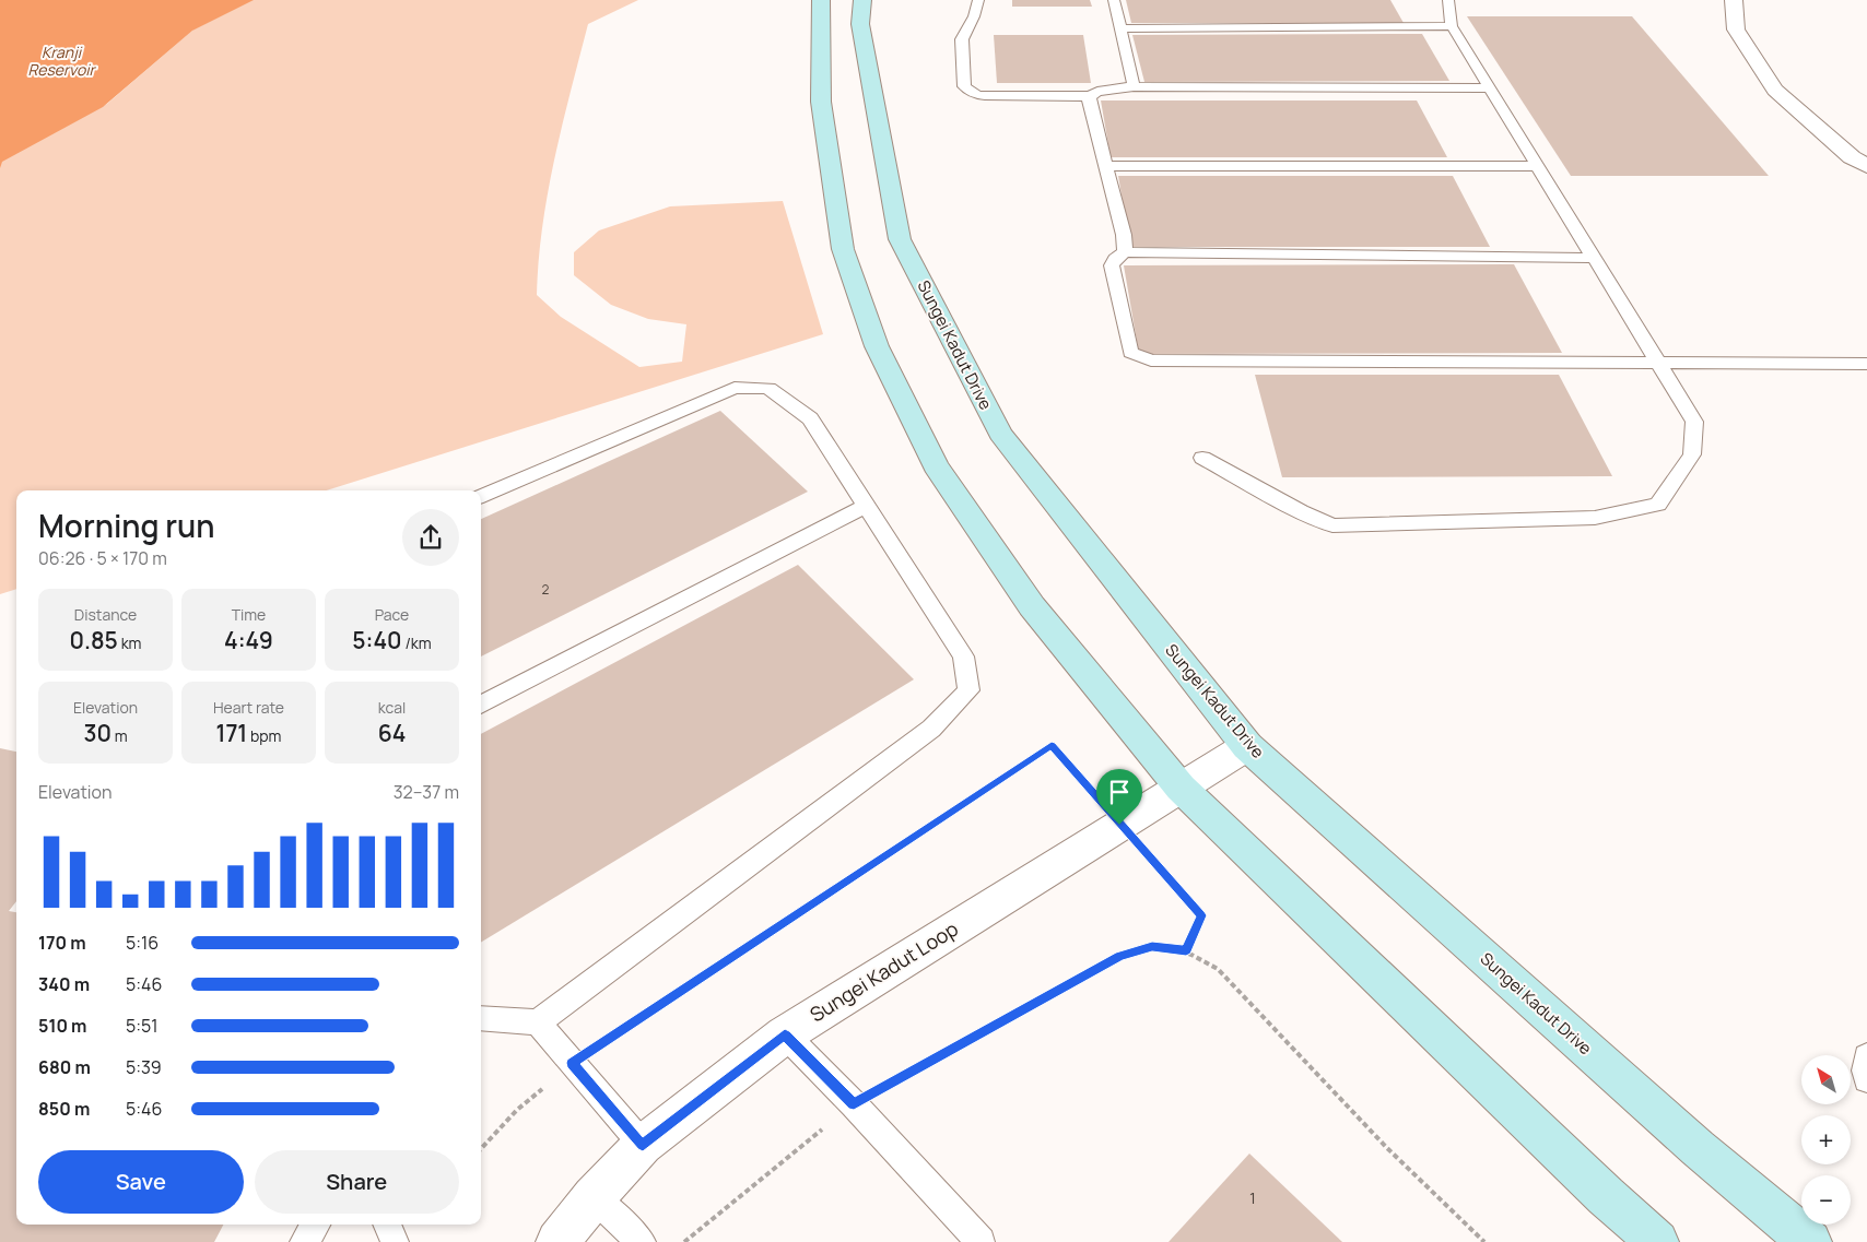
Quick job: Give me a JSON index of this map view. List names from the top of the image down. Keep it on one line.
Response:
{"streets":{"main road":["Sungei Kadut Drive"],"street":["Sungei Kadut Loop"]},"crossings":[["Sungei Kadut Drive","Sungei Kadut Loop"]],"water":["Kranji Reservoir"],"house_numbers":["2","1"],"north":"top left","page":{"heading":["Morning run","06:26 · 5 × 170 m"],"stats":[["Distance","0.85 km"],["Time","4:49"],["Pace","5:40 /km"],["Elevation","30 m"],["Heart rate","171 bpm"],["kcal","64"]],"chart":["Elevation","32–37 m"],"list":[{"name":"170 m","note":"5:16"},{"name":"340 m","note":"5:46"},{"name":"510 m","note":"5:51"},{"name":"680 m","note":"5:39"},{"name":"850 m","note":"5:46"}],"map_buttons":["+","−"],"buttons":["Save","Share"]}}
